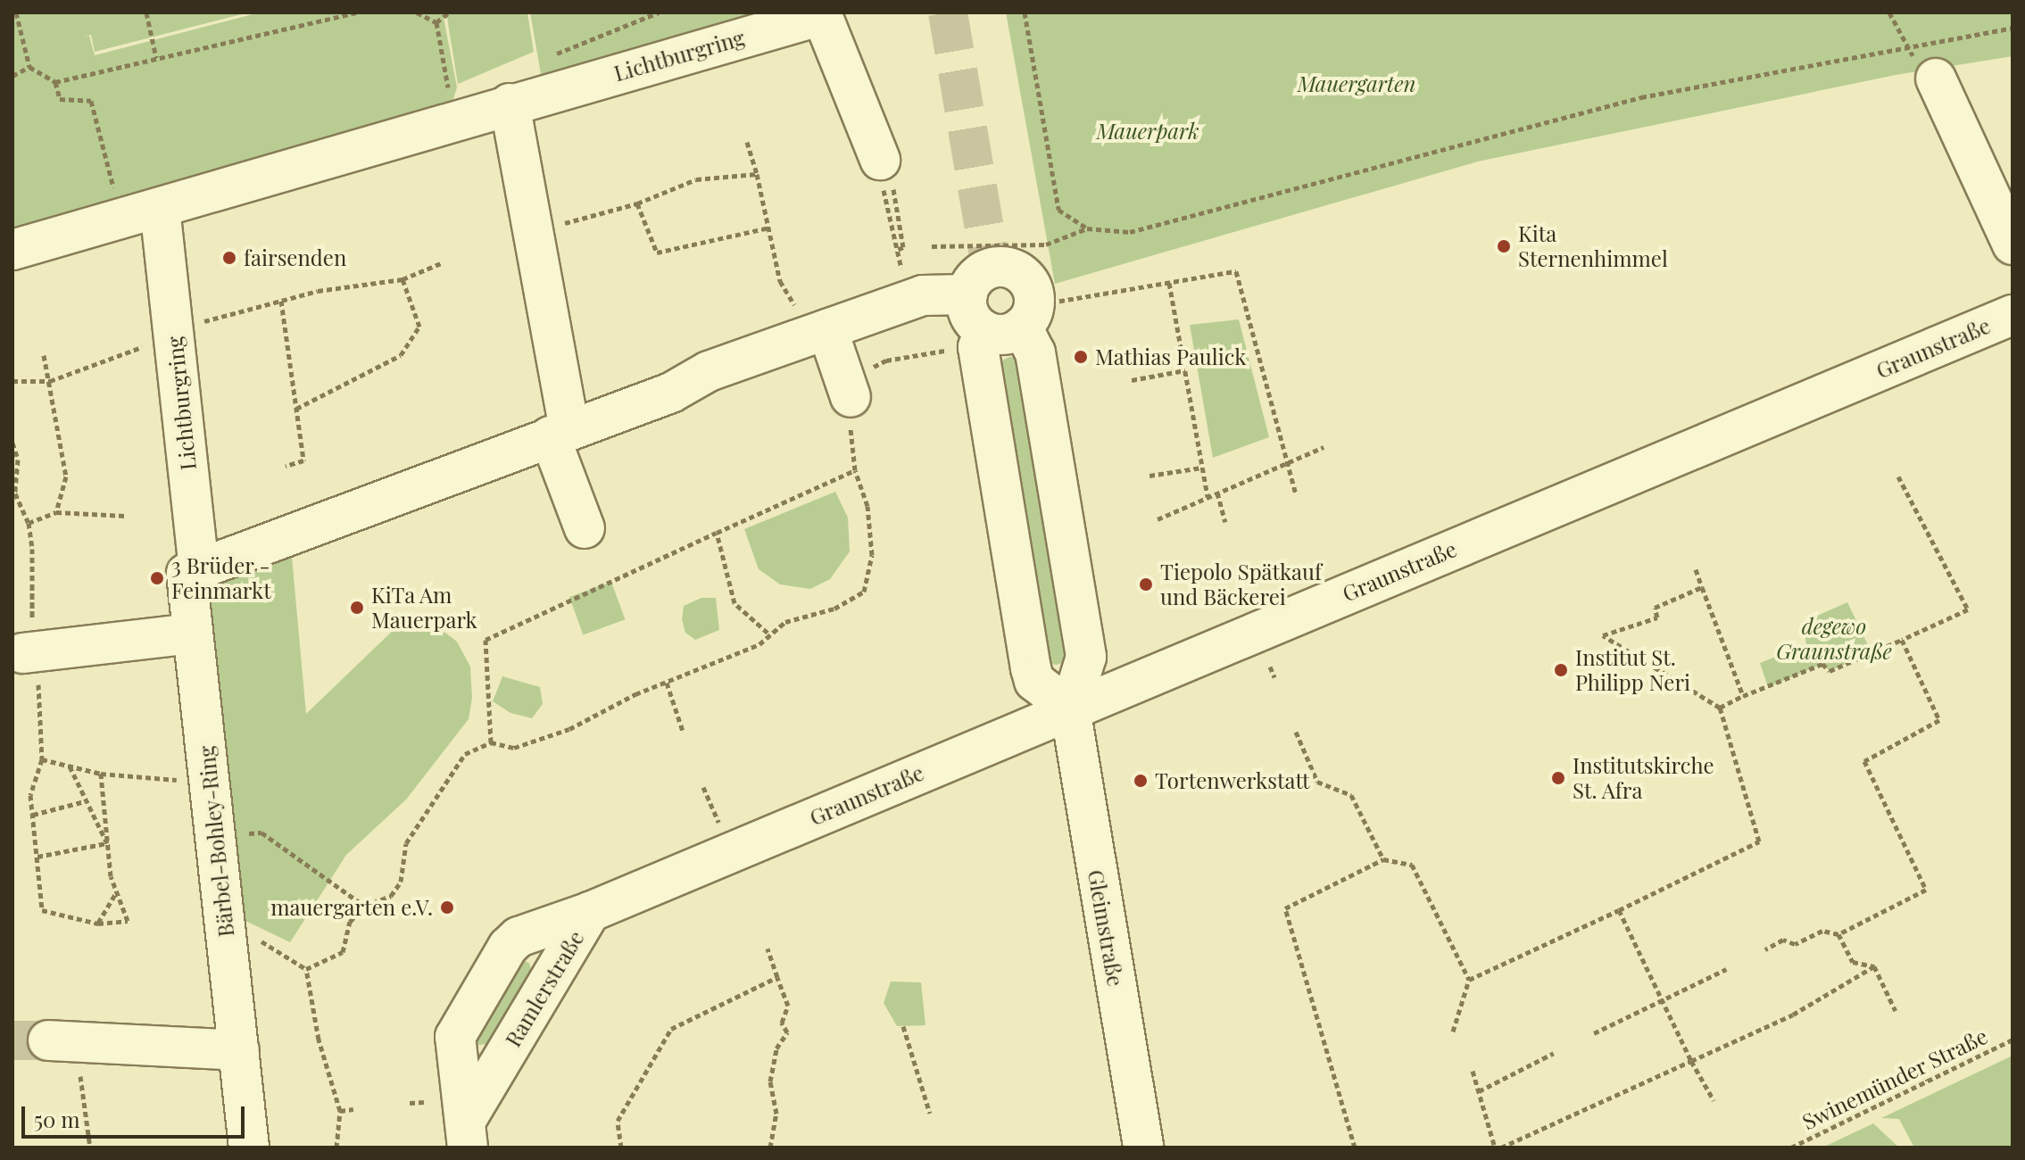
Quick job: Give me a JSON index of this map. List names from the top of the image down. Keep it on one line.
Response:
{"streets":{"street":["Lichtburgring","Graunstraße","Bärbel-Bohley-Ring","Gleimstraße","Ramlerstraße"],"path":["Swinemünder Straße"]},"crossings":[["Lichtburgring","Bärbel-Bohley-Ring"],["Graunstraße","Gleimstraße"],["Graunstraße","Ramlerstraße"]],"parks":["Mauergarten","Mauerpark","degewo Graunstraße"],"places":["Kita Sternenhimmel","fairsenden","Mathias Paulick","3 Brüder - Feinmarkt","Tiepolo Spätkauf und Bäckerei","KiTa Am Mauerpark","Institut St. Philipp Neri","Institutskirche St. Afra","Tortenwerkstatt","mauergarten e.V."],"scale_bar":"50 m"}
